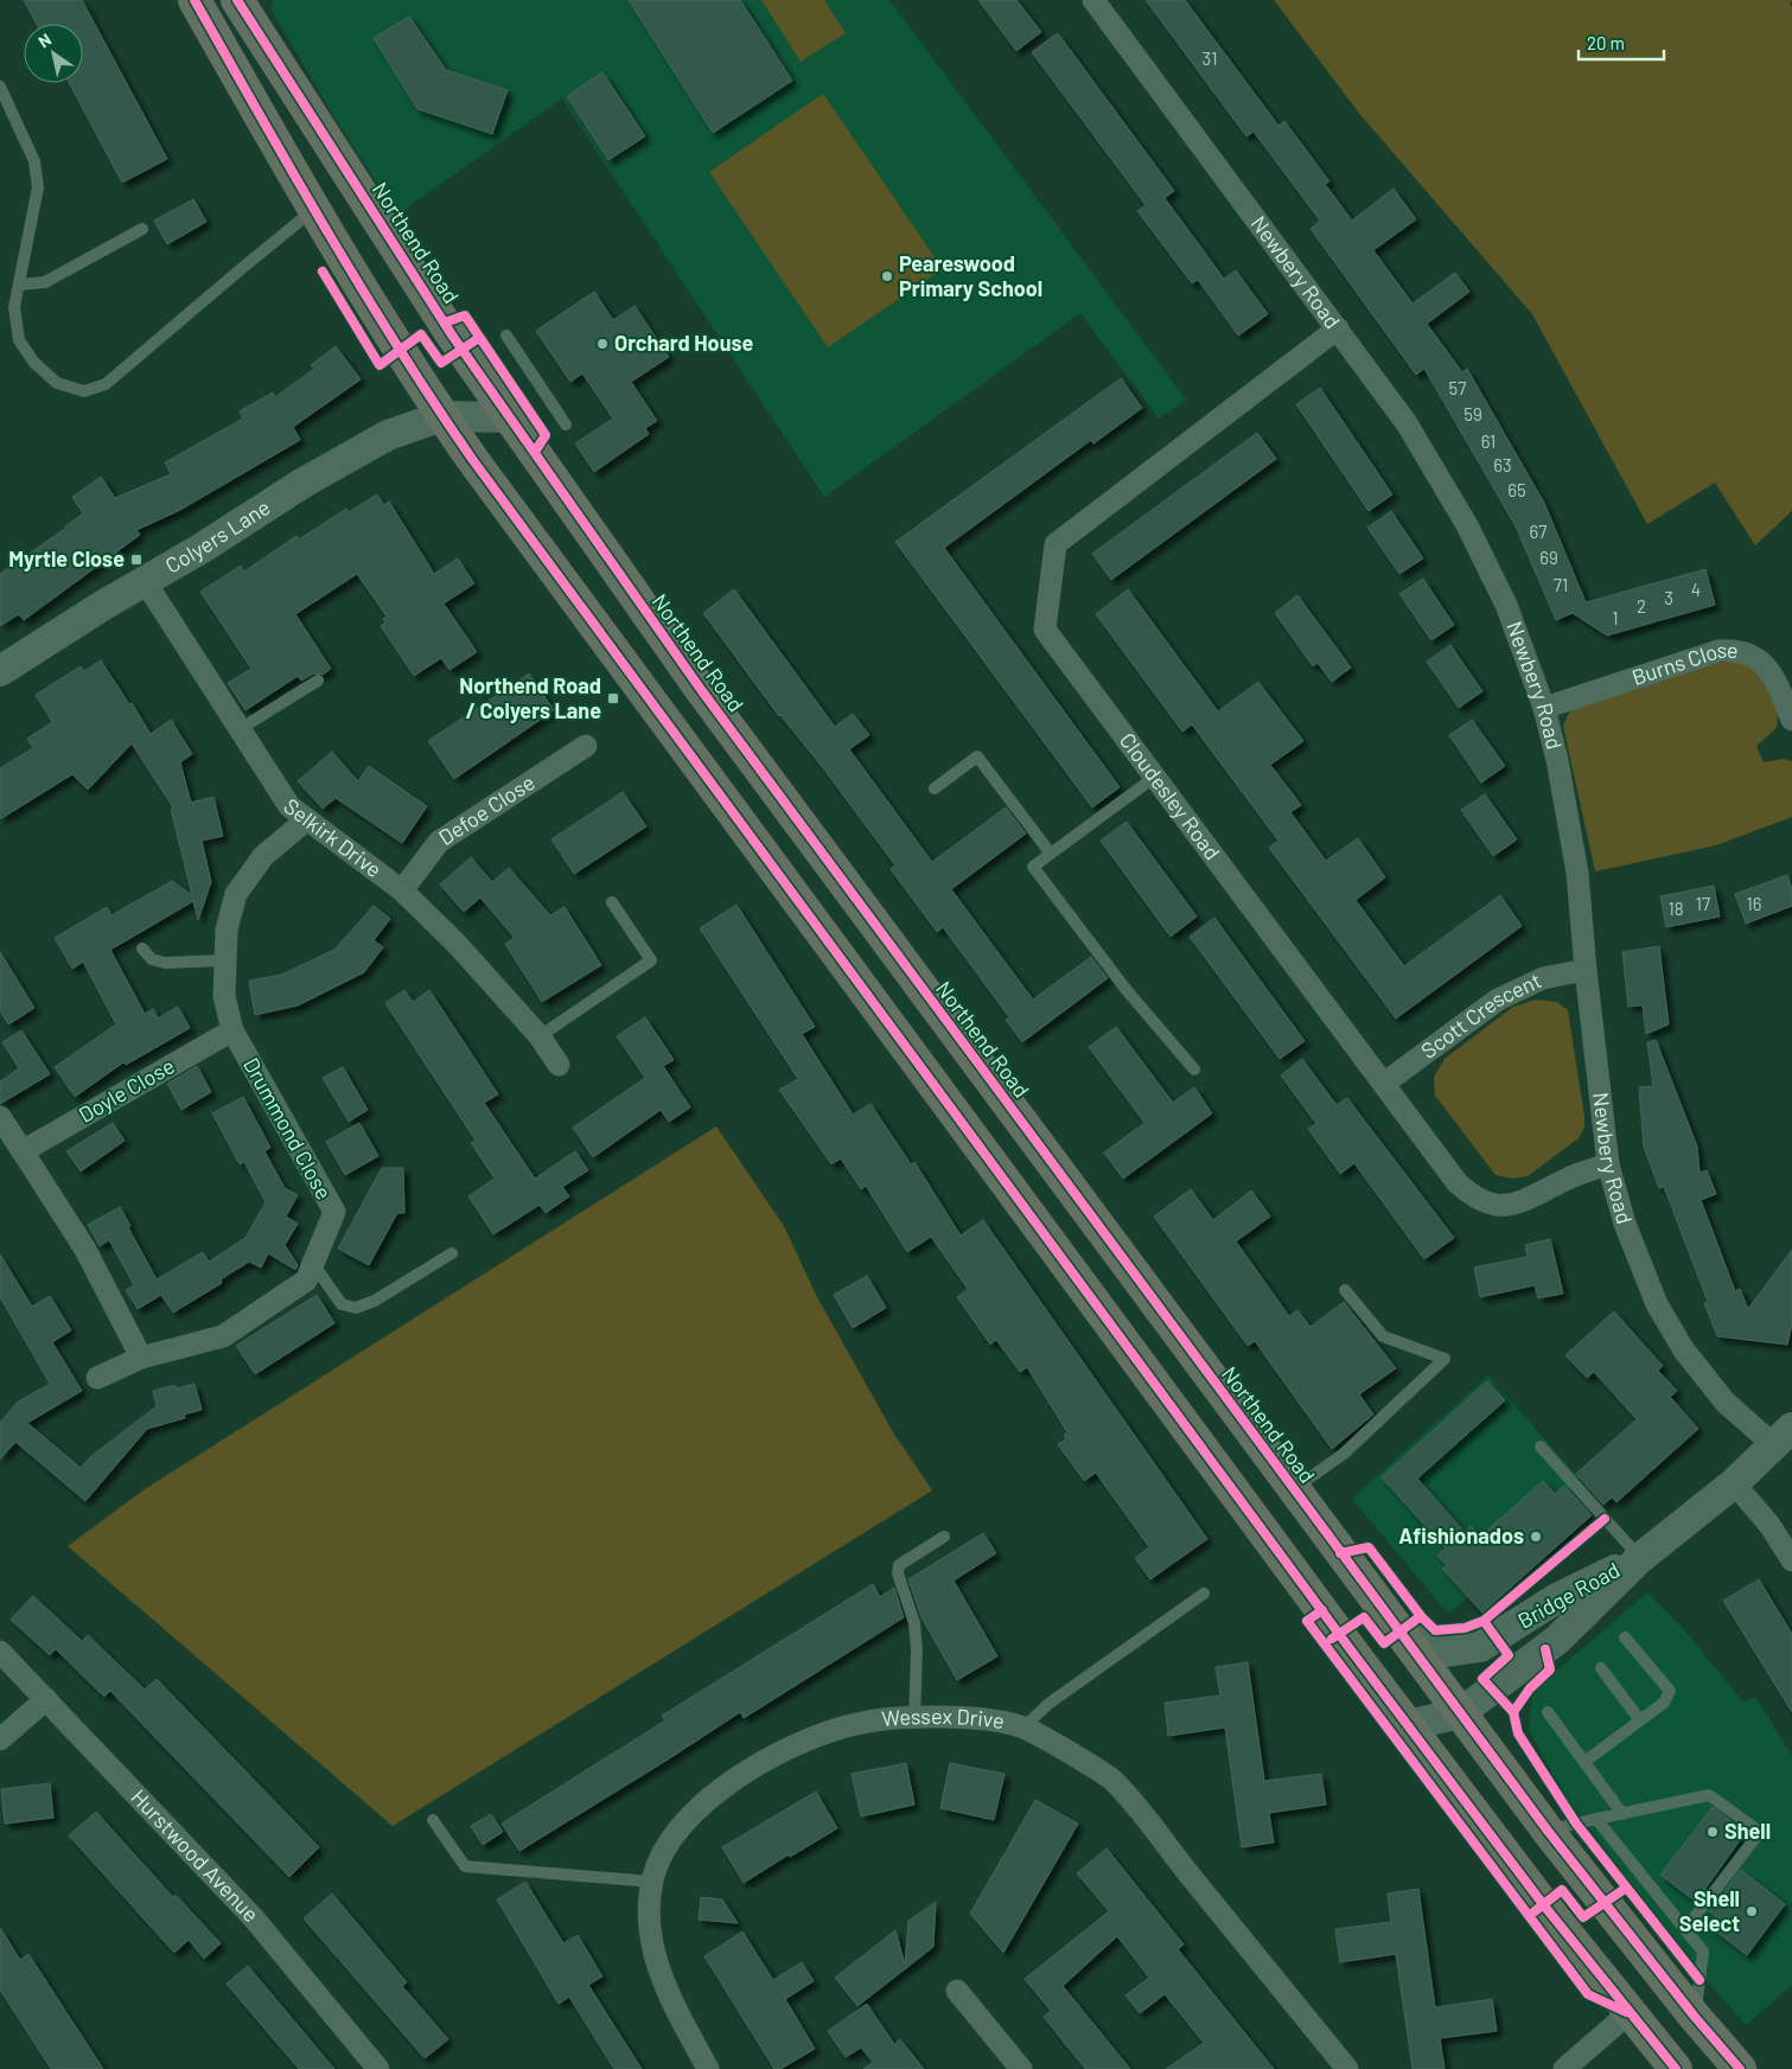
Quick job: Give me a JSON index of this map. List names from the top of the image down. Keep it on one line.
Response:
{"streets":{"main road":["Northend Road"],"street":["Newbery Road","Colyers Lane","Burns Close","Cloudesley Road","Defoe Close","Selkirk Drive","Scott Crescent","Doyle Close","Drummond Close","Bridge Road","Wessex Drive","Hurstwood Avenue"]},"crossings":[["Northend Road","Colyers Lane"],["Northend Road","Bridge Road"],["Newbery Road","Burns Close"],["Newbery Road","Cloudesley Road"],["Newbery Road","Scott Crescent"],["Newbery Road","Bridge Road"],["Colyers Lane","Selkirk Drive"],["Cloudesley Road","Scott Crescent"],["Defoe Close","Selkirk Drive"],["Selkirk Drive","Drummond Close"],["Doyle Close","Drummond Close"]],"places":{"other":["Peareswood Primary School","Orchard House","Afishionados","Shell","Shell Select"],"transit":["Myrtle Close","Northend Road / Colyers Lane"]},"house_numbers":["31","57","59","61","63","65","67","69","71","4","3","2","1","17","16","18"],"scale_bar":"20 m","north":"top left"}
